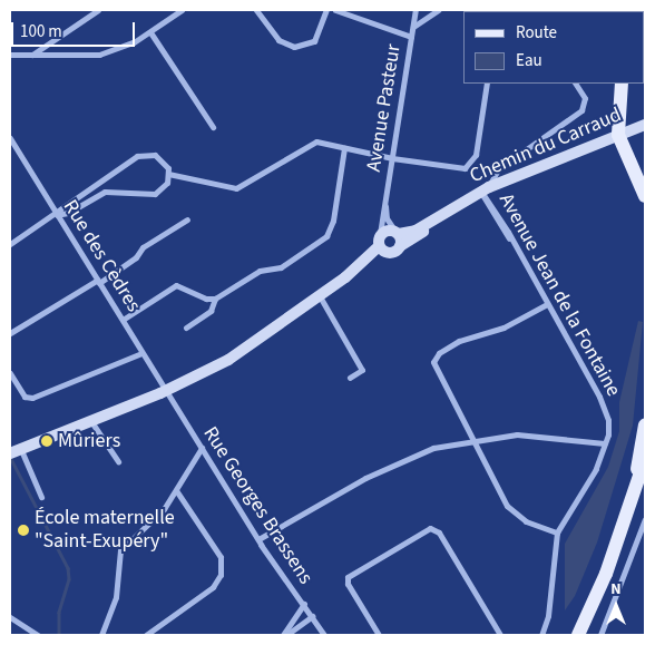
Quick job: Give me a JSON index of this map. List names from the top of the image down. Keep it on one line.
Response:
{"streets":{"street":["Avenue Pasteur","Chemin du Carraud","Rue des Cèdres","Avenue Jean de la Fontaine","Rue Georges Brassens"]},"crossings":[["Avenue Pasteur","Chemin du Carraud"],["Chemin du Carraud","Rue des Cèdres"],["Chemin du Carraud","Avenue Jean de la Fontaine"],["Chemin du Carraud","Rue Georges Brassens"],["Rue des Cèdres","Rue Georges Brassens"]],"places":["Mûriers","École maternelle \"Saint-Exupéry\""],"legend":["Route","Eau"],"scale_bar":"100 m","north":"top"}
